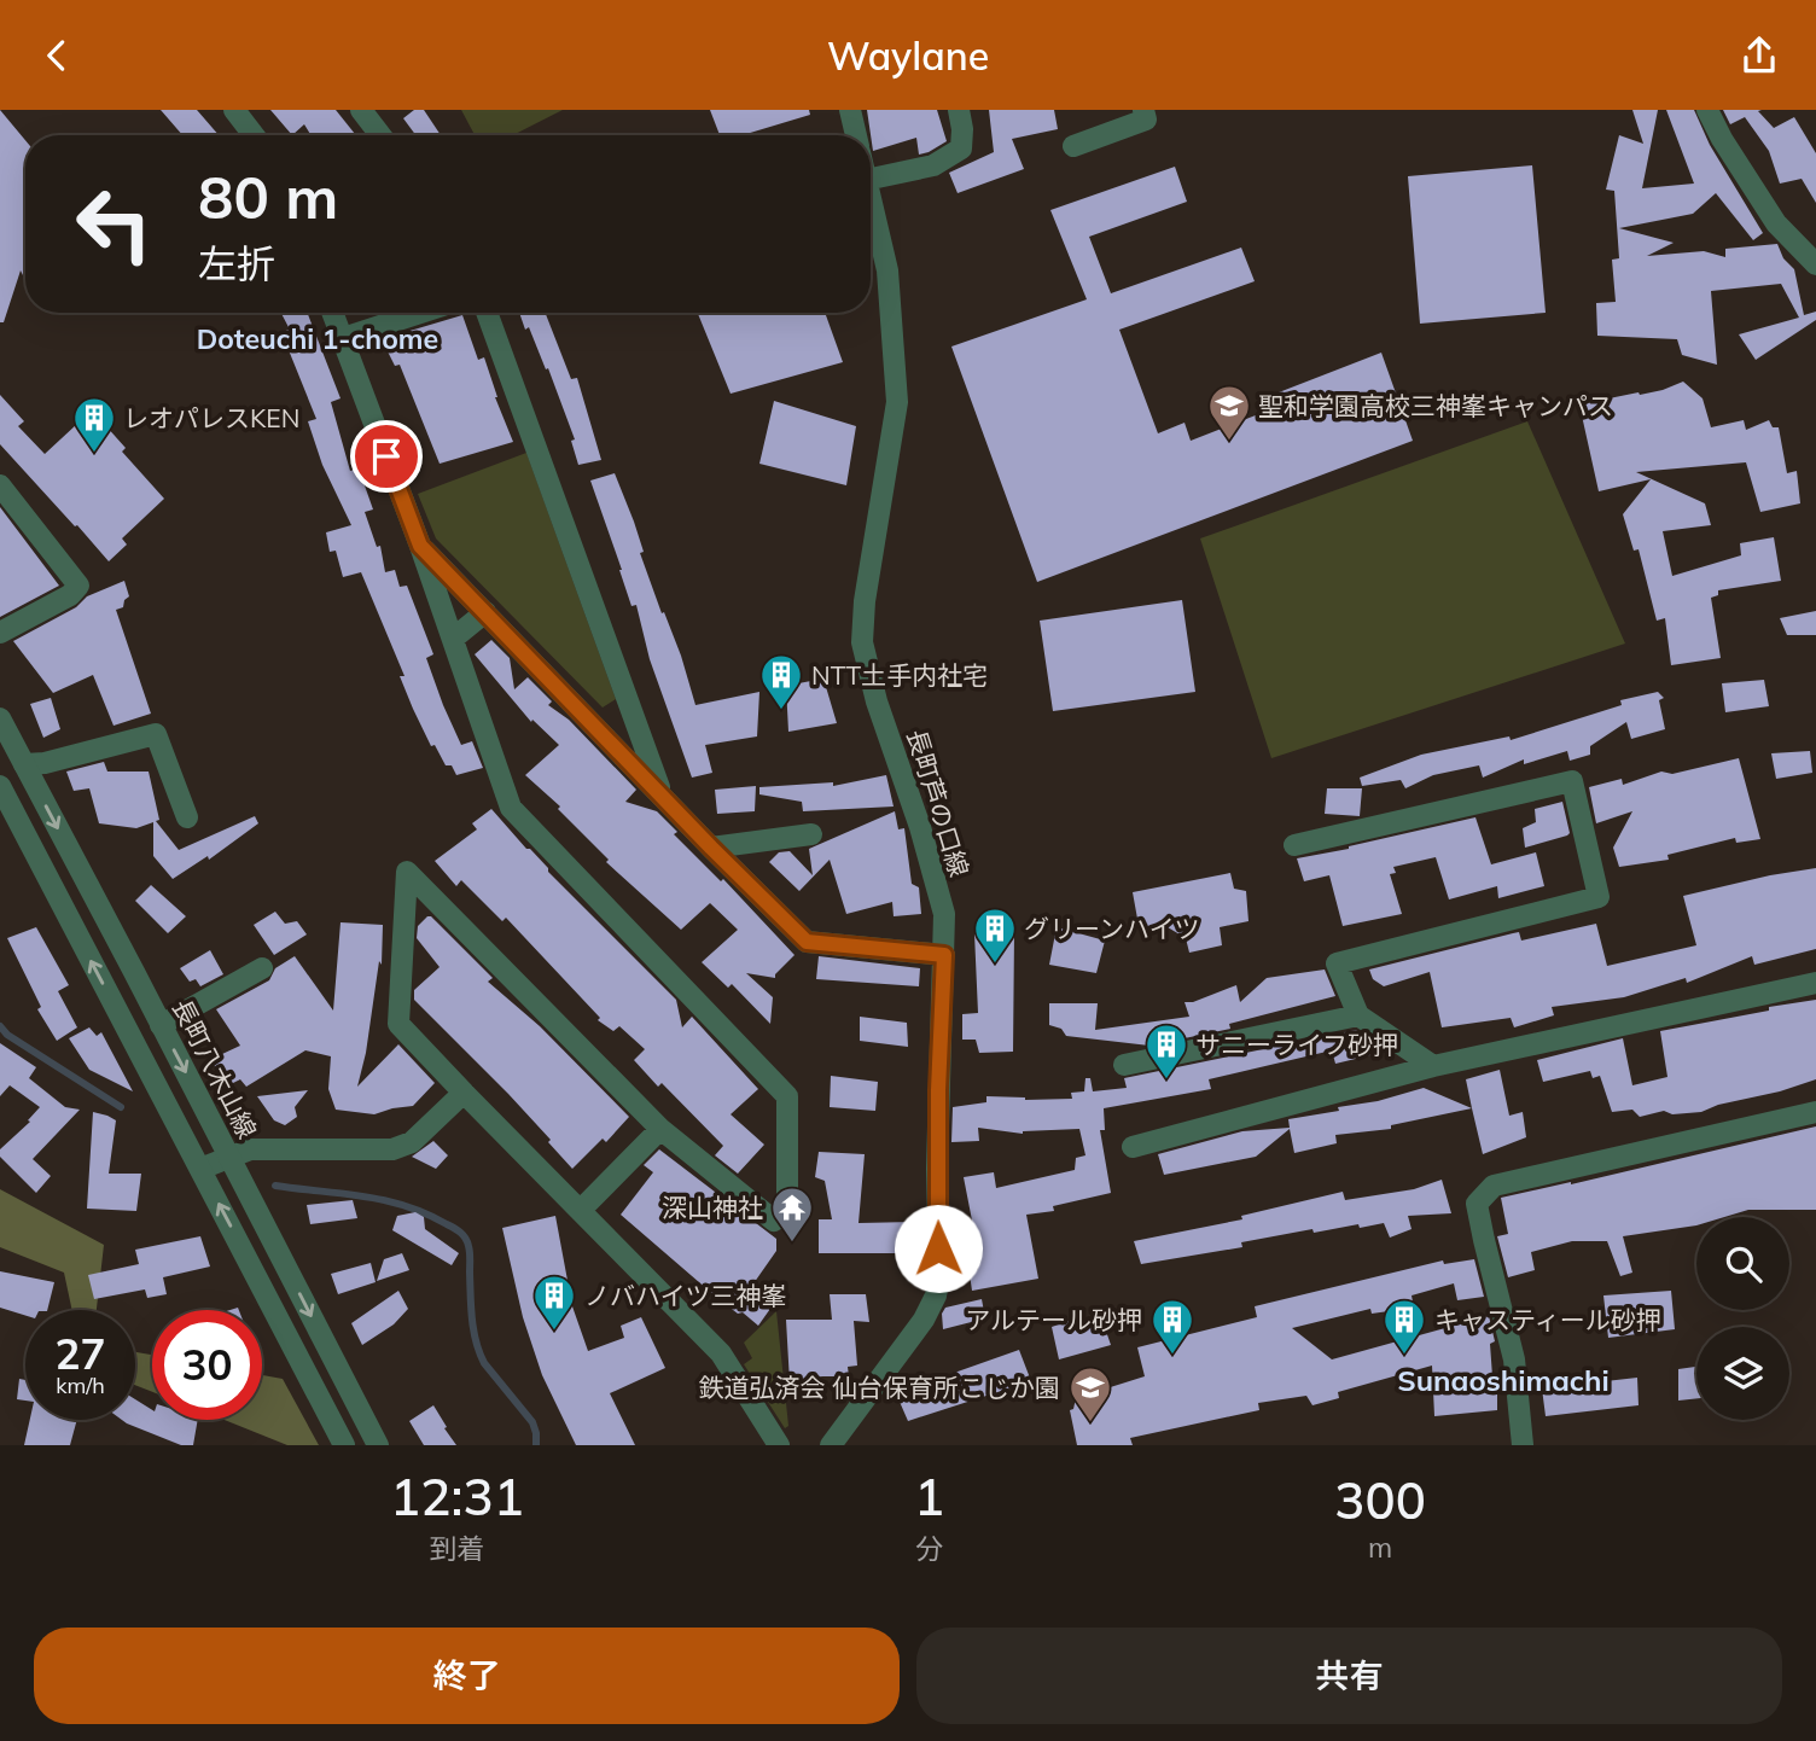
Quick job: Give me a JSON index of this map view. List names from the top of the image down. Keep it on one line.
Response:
{"streets":{"street":["長町芦の口線","長町八木山線"]},"districts":["Doteuchi 1-chome","Sunaoshimachi"],"places":{"school or university":["聖和学園高校三神峯キャンパス","鉄道弘済会 仙台保育所こじか園"],"building":["レオパレスKEN","NTT土手内社宅","グリーンハイツ","サニーライフ砂押","ノバハイツ三神峯","アルテール砂押","キャスティール砂押"],"temple":["深山神社"]},"page":{"header":"Waylane","turn":["80 m","左折"],"speed":"27 km/h","limit":"30","eta":["12:31","到着","1","分","300","m"],"buttons":["終了","共有"]}}
